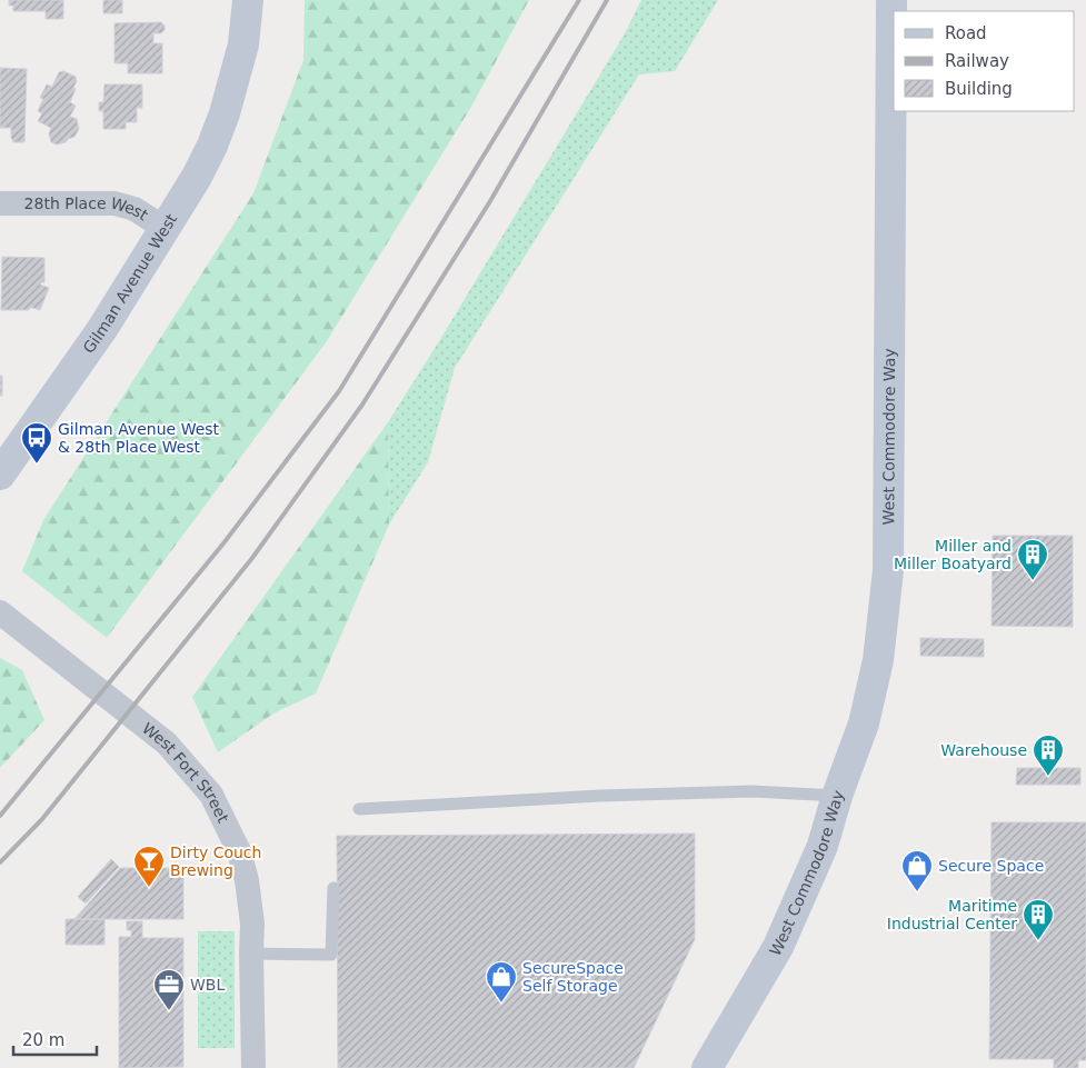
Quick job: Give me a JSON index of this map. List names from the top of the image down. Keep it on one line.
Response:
{"streets":{"street":["28th Place West","Gilman Avenue West","West Commodore Way","West Fort Street"]},"crossings":[["28th Place West","Gilman Avenue West"]],"places":{"bus stop":["Gilman Avenue West & 28th Place West"],"building":["Miller and Miller Boatyard","Warehouse","Maritime Industrial Center"],"bar":["Dirty Couch Brewing"],"shop":["Secure Space","SecureSpace Self Storage"],"office":["WBL"]},"legend":["Road","Railway","Building"],"scale_bar":"20 m"}
